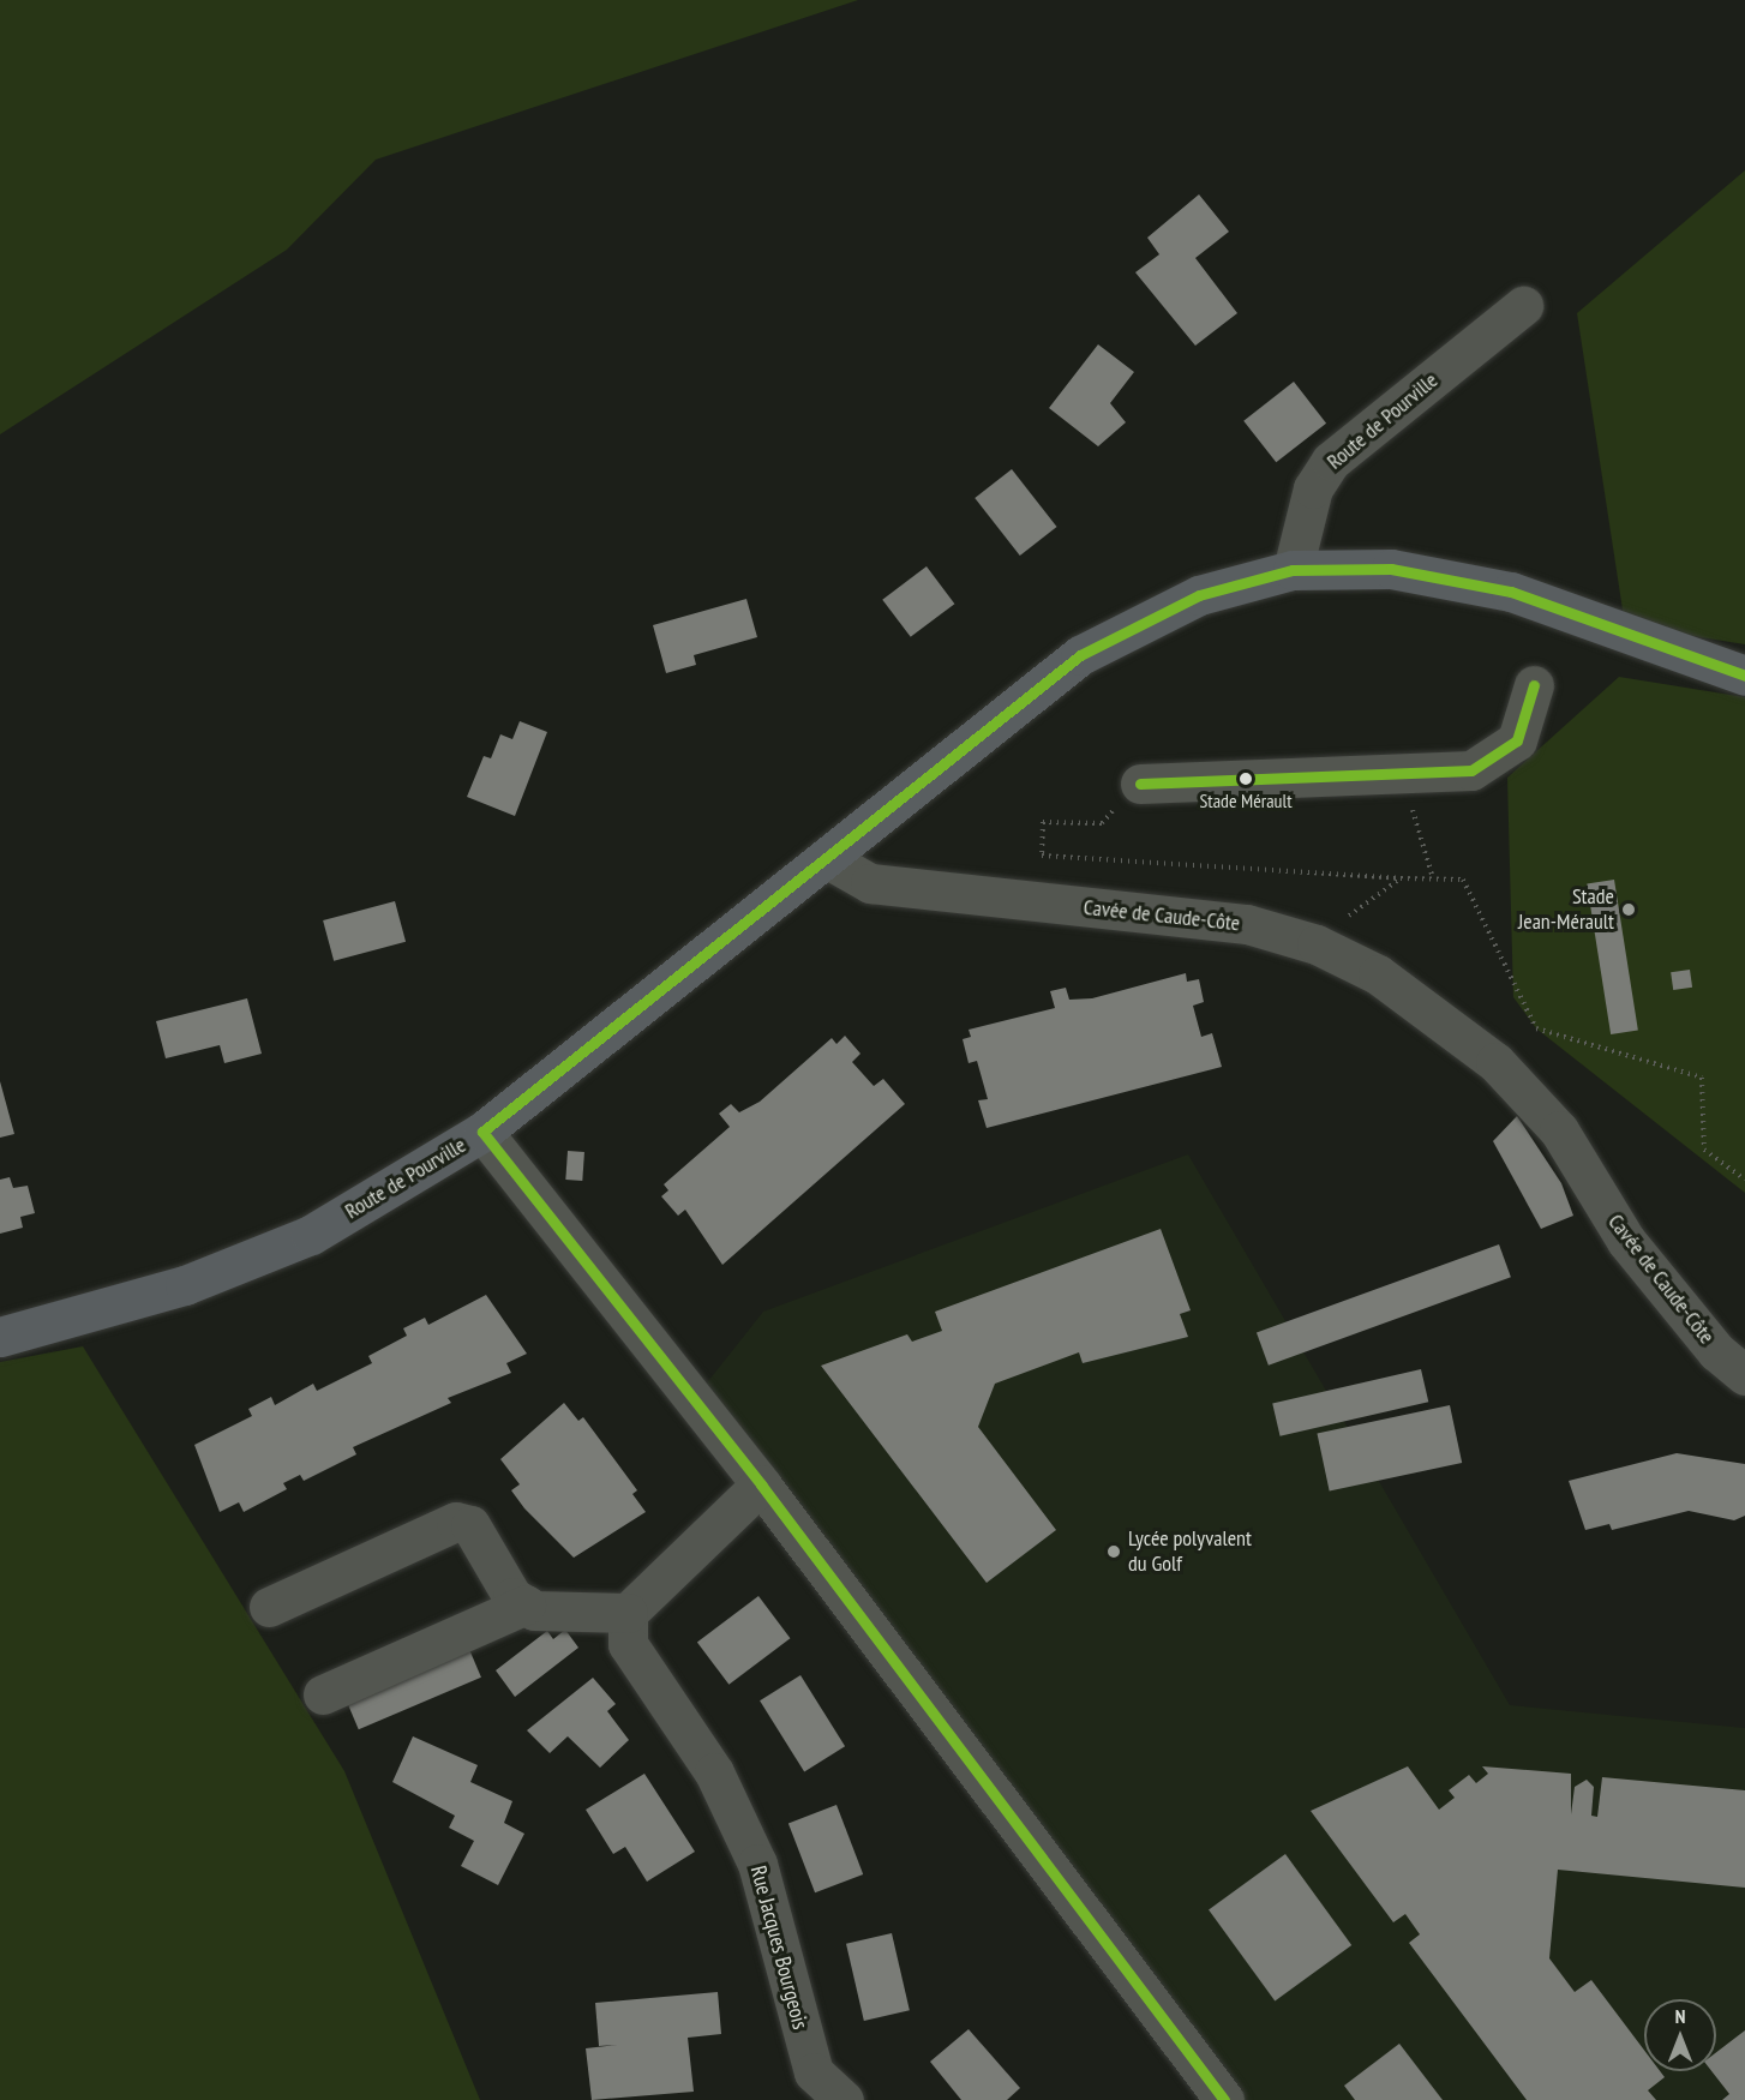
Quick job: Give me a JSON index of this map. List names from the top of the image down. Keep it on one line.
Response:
{"streets":{"main road":["Route de Pourville"],"street":["Cavée de Caude-Côte","Rue Jacques Bourgeois"]},"crossings":[["Route de Pourville","Cavée de Caude-Côte"]],"places":["Stade Mérault","Stade Jean-Mérault","Lycée polyvalent du Golf"],"north":"top"}
